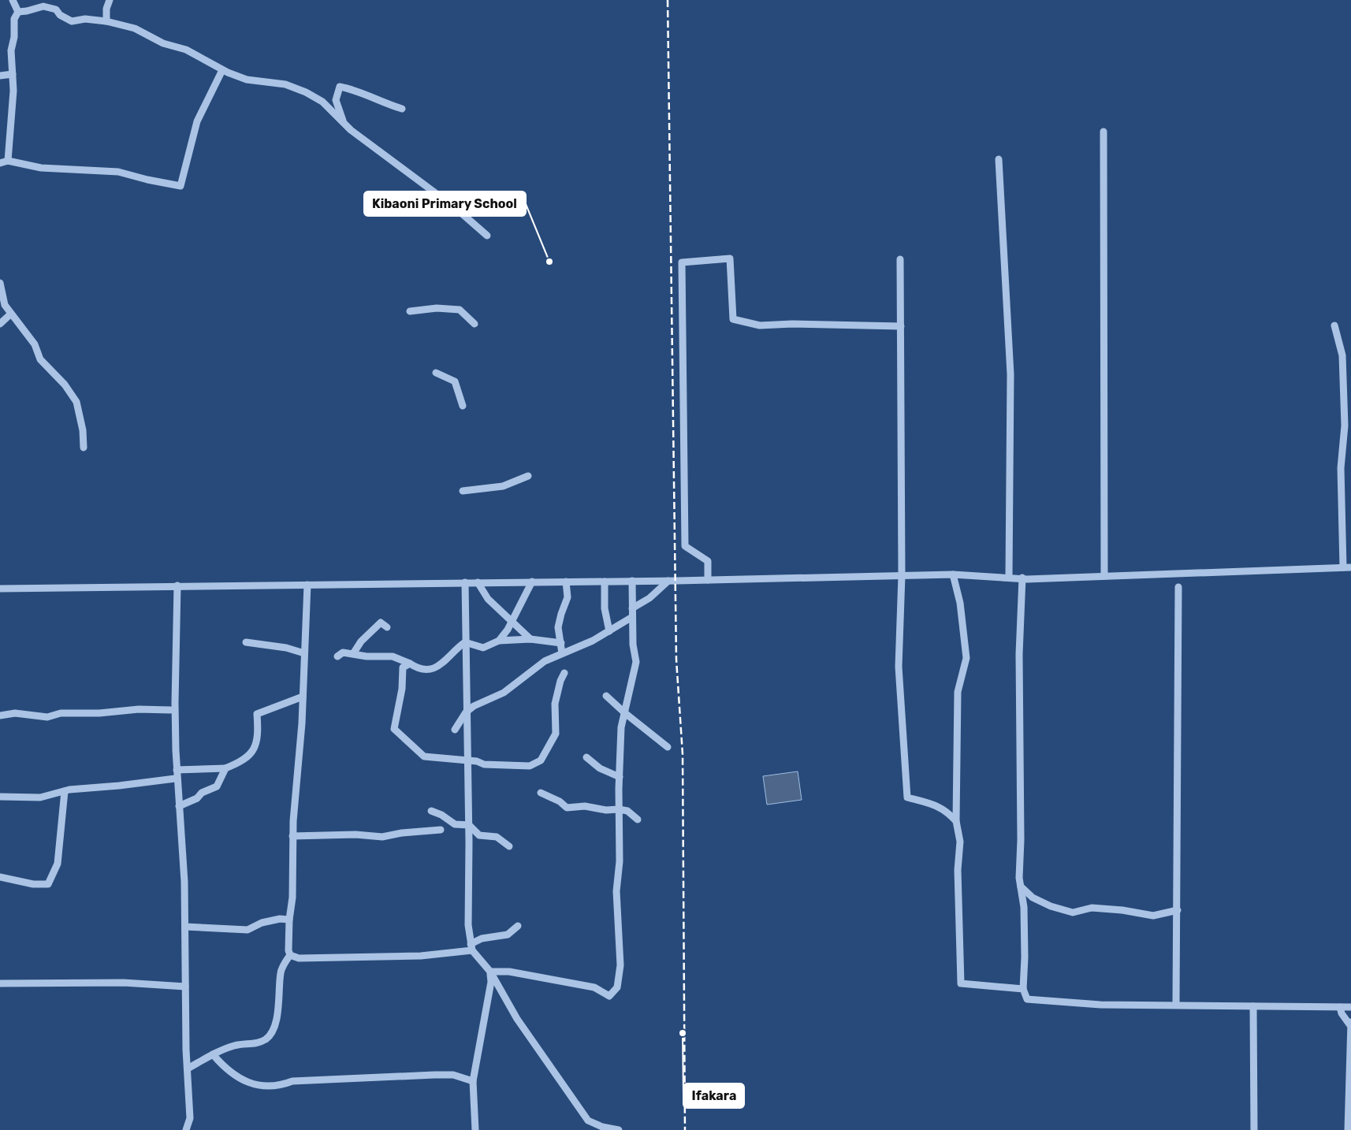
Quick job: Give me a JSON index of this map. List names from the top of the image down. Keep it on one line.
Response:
{"places":["Kibaoni Primary School","Ifakara"]}
